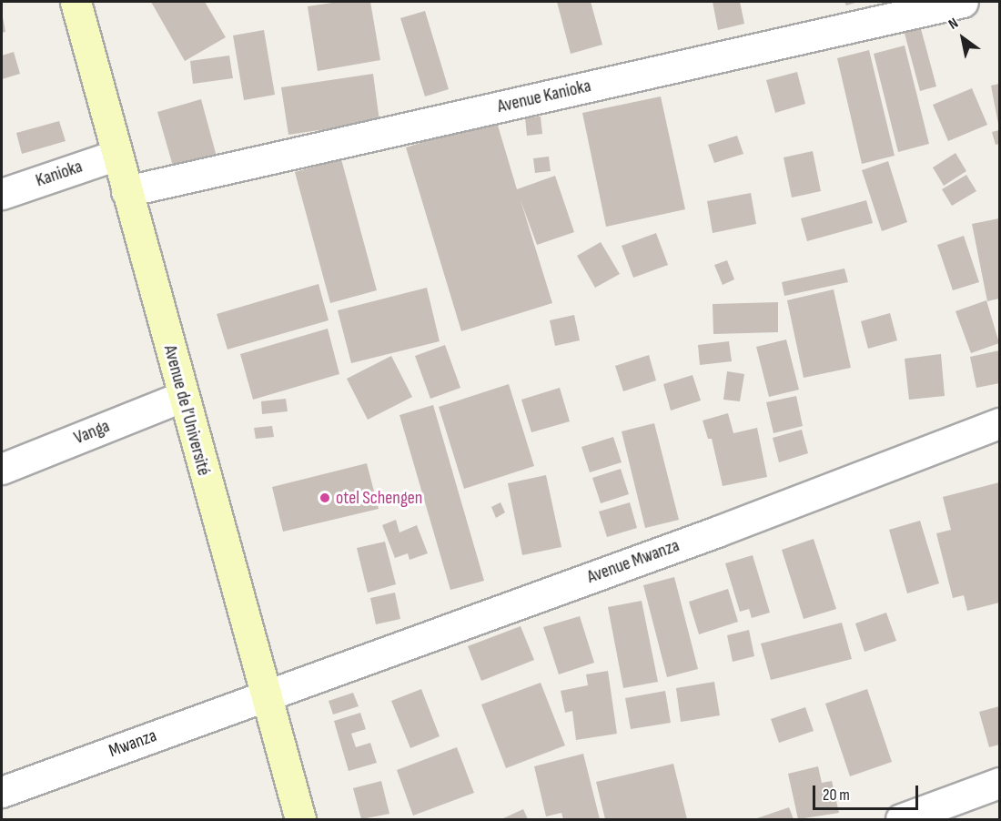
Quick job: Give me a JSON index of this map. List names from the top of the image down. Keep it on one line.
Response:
{"streets":{"main road":["Avenue de l’Université"],"street":["Avenue Kanioka","Kanioka","Vanga","Avenue Mwanza","Mwanza"]},"crossings":[["Avenue Kanioka","Avenue de l’Université"],["Kanioka","Avenue de l’Université"],["Avenue de l’Université","Vanga"],["Avenue de l’Université","Avenue Mwanza"],["Avenue de l’Université","Mwanza"],["Avenue Mwanza","Mwanza"]],"places":["otel Schengen"],"scale_bar":"20 m","north":"top left"}
